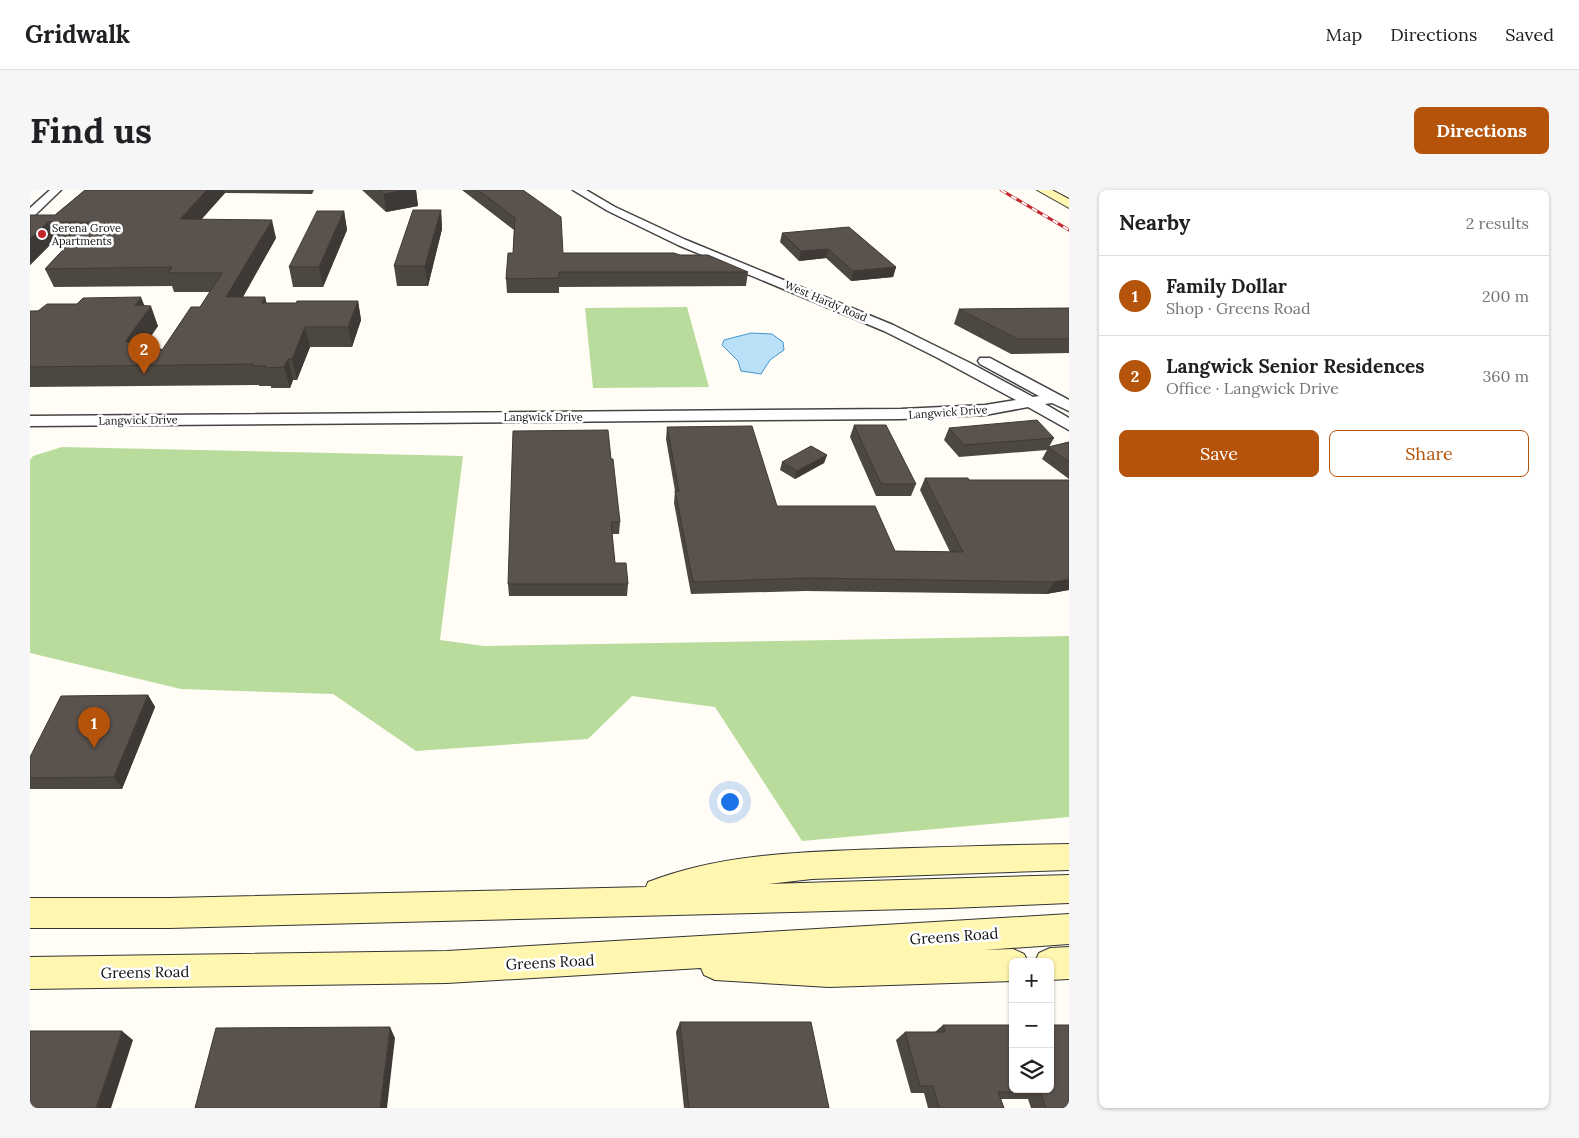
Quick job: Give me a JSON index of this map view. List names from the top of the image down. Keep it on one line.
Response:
{"streets":{"main road":["Greens Road"],"street":["West Hardy Road","Langwick Drive"]},"crossings":[["West Hardy Road","Langwick Drive"]],"places":["Serena Grove Apartments"],"page":{"header":"Gridwalk","nav":["Map","Directions","Saved"],"buttons":["Directions",["Save","Share"]],"title":"Find us","heading":["Nearby","2 results"],"list":[{"mark":"1","name":"Family Dollar","note":"Shop · Greens Road","value":"200 m"},{"mark":"2","name":"Langwick Senior Residences","note":"Office · Langwick Drive","value":"360 m"}],"pins":["2","1"],"map_buttons":["+","−"]}}
